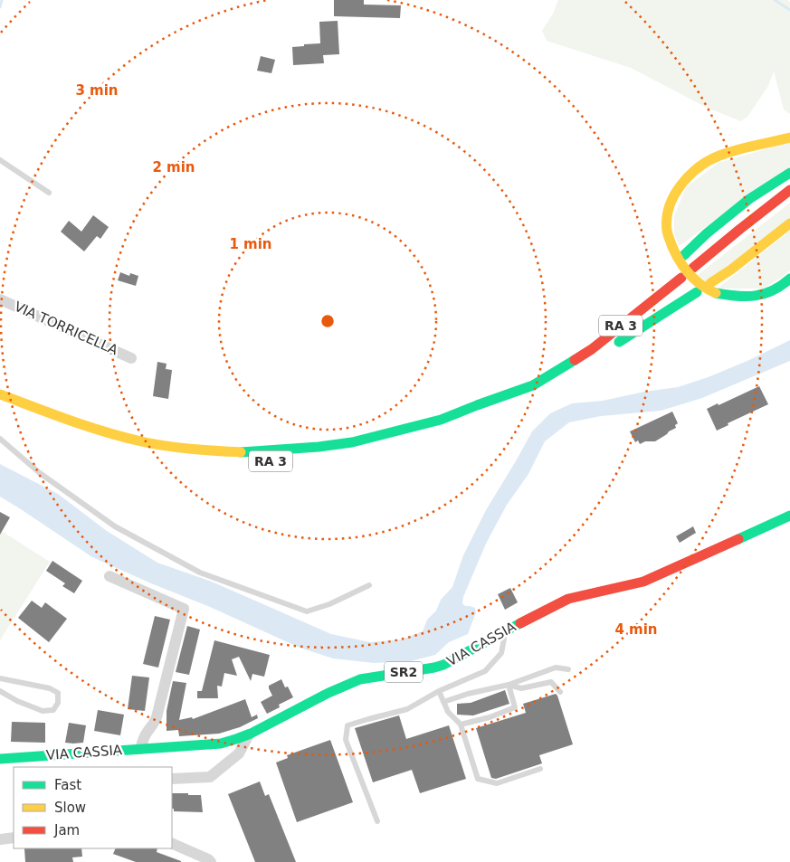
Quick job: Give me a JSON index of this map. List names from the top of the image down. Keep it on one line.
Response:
{"streets":{"main road":["RA 3","VIA CASSIA","SR2"],"street":["VIA TORRICELLA"]},"legend":["Fast","Slow","Jam"],"rings":["3 min","2 min","1 min","4 min"]}
